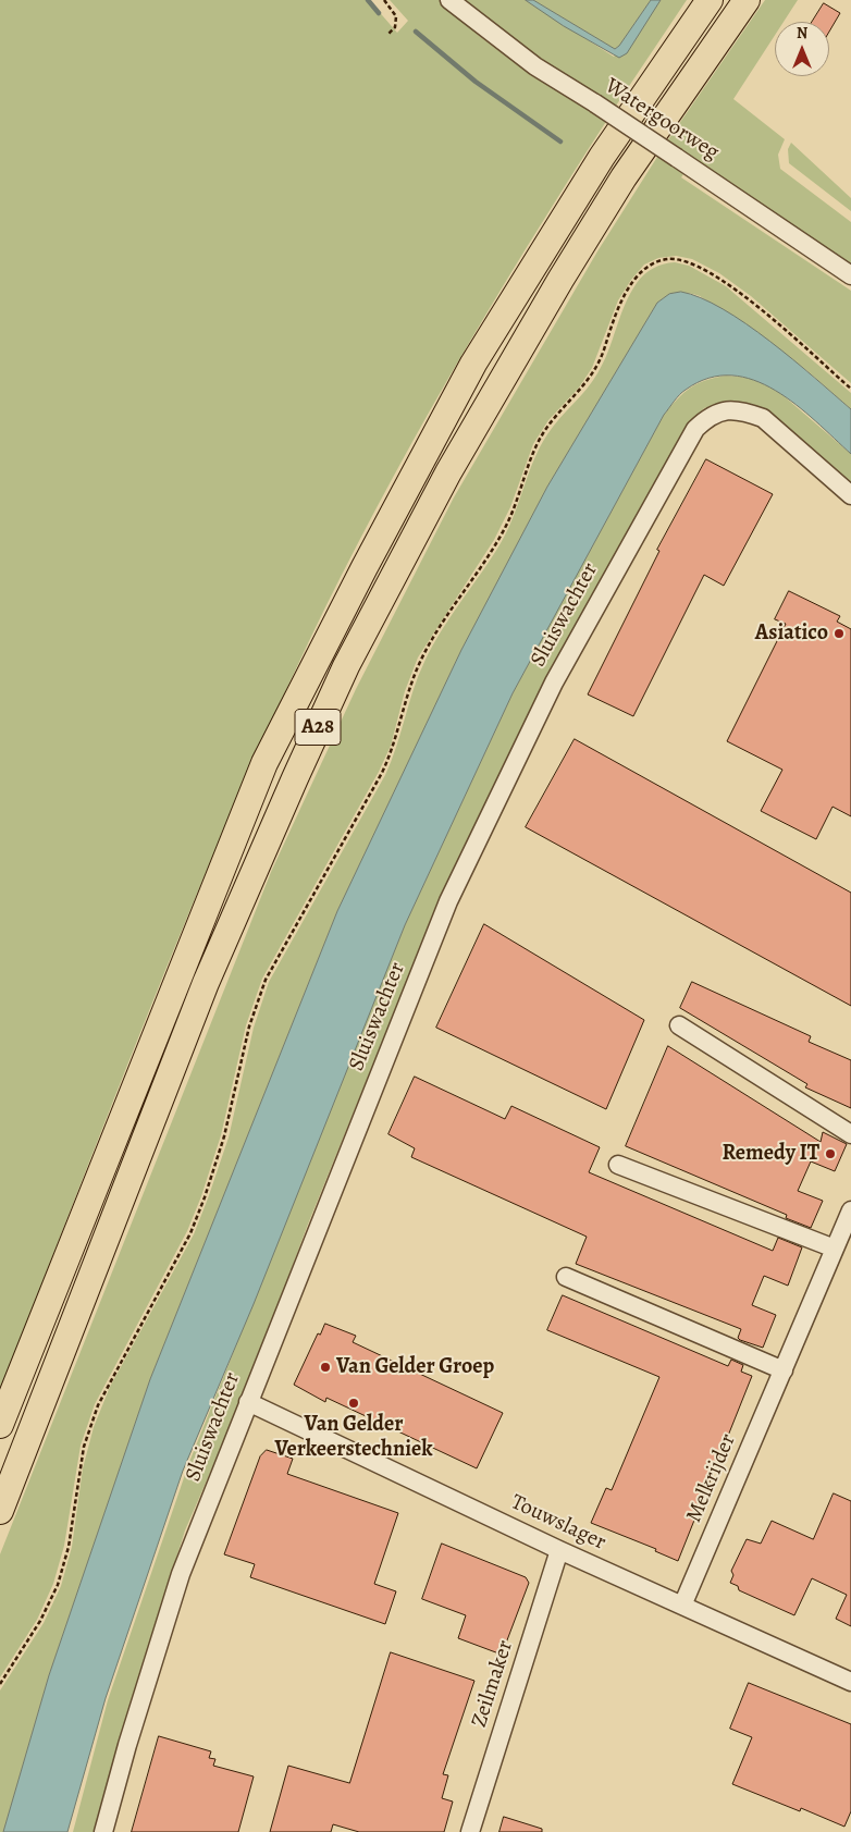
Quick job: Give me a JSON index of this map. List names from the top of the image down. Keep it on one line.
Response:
{"streets":{"highway":["A28"],"street":["Watergoorweg","Sluiswachter","Melkrijder","Touwslager","Zeilmaker"]},"crossings":[["Sluiswachter","Touwslager"],["Melkrijder","Touwslager"],["Touwslager","Zeilmaker"]],"places":["Asiatico","Remedy IT","Van Gelder Groep","Van Gelder Verkeerstechniek"],"north":"top"}
